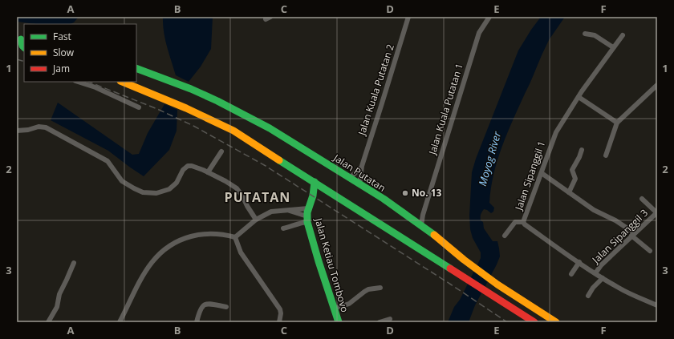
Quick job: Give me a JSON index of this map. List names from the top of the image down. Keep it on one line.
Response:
{"streets":{"main road":["Jalan Putatan","Jalan Ketiau Tombovo"],"street":["Jalan Kuala Putatan 2","Jalan Kuala Putatan 1","Jalan Sipanggil 1","Jalan Sipanggil 3"]},"crossings":[["Jalan Kuala Putatan 2","Jalan Putatan"],["Jalan Kuala Putatan 1","Jalan Putatan"],["Jalan Sipanggil 1","Jalan Sipanggil 3"]],"districts":["PUTATAN"],"water":["Moyog River"],"places":["No. 13"],"legend":["Fast","Slow","Jam"],"grid":{"columns":["A","B","C","D","E","F"],"rows":["1","2","3"]}}
